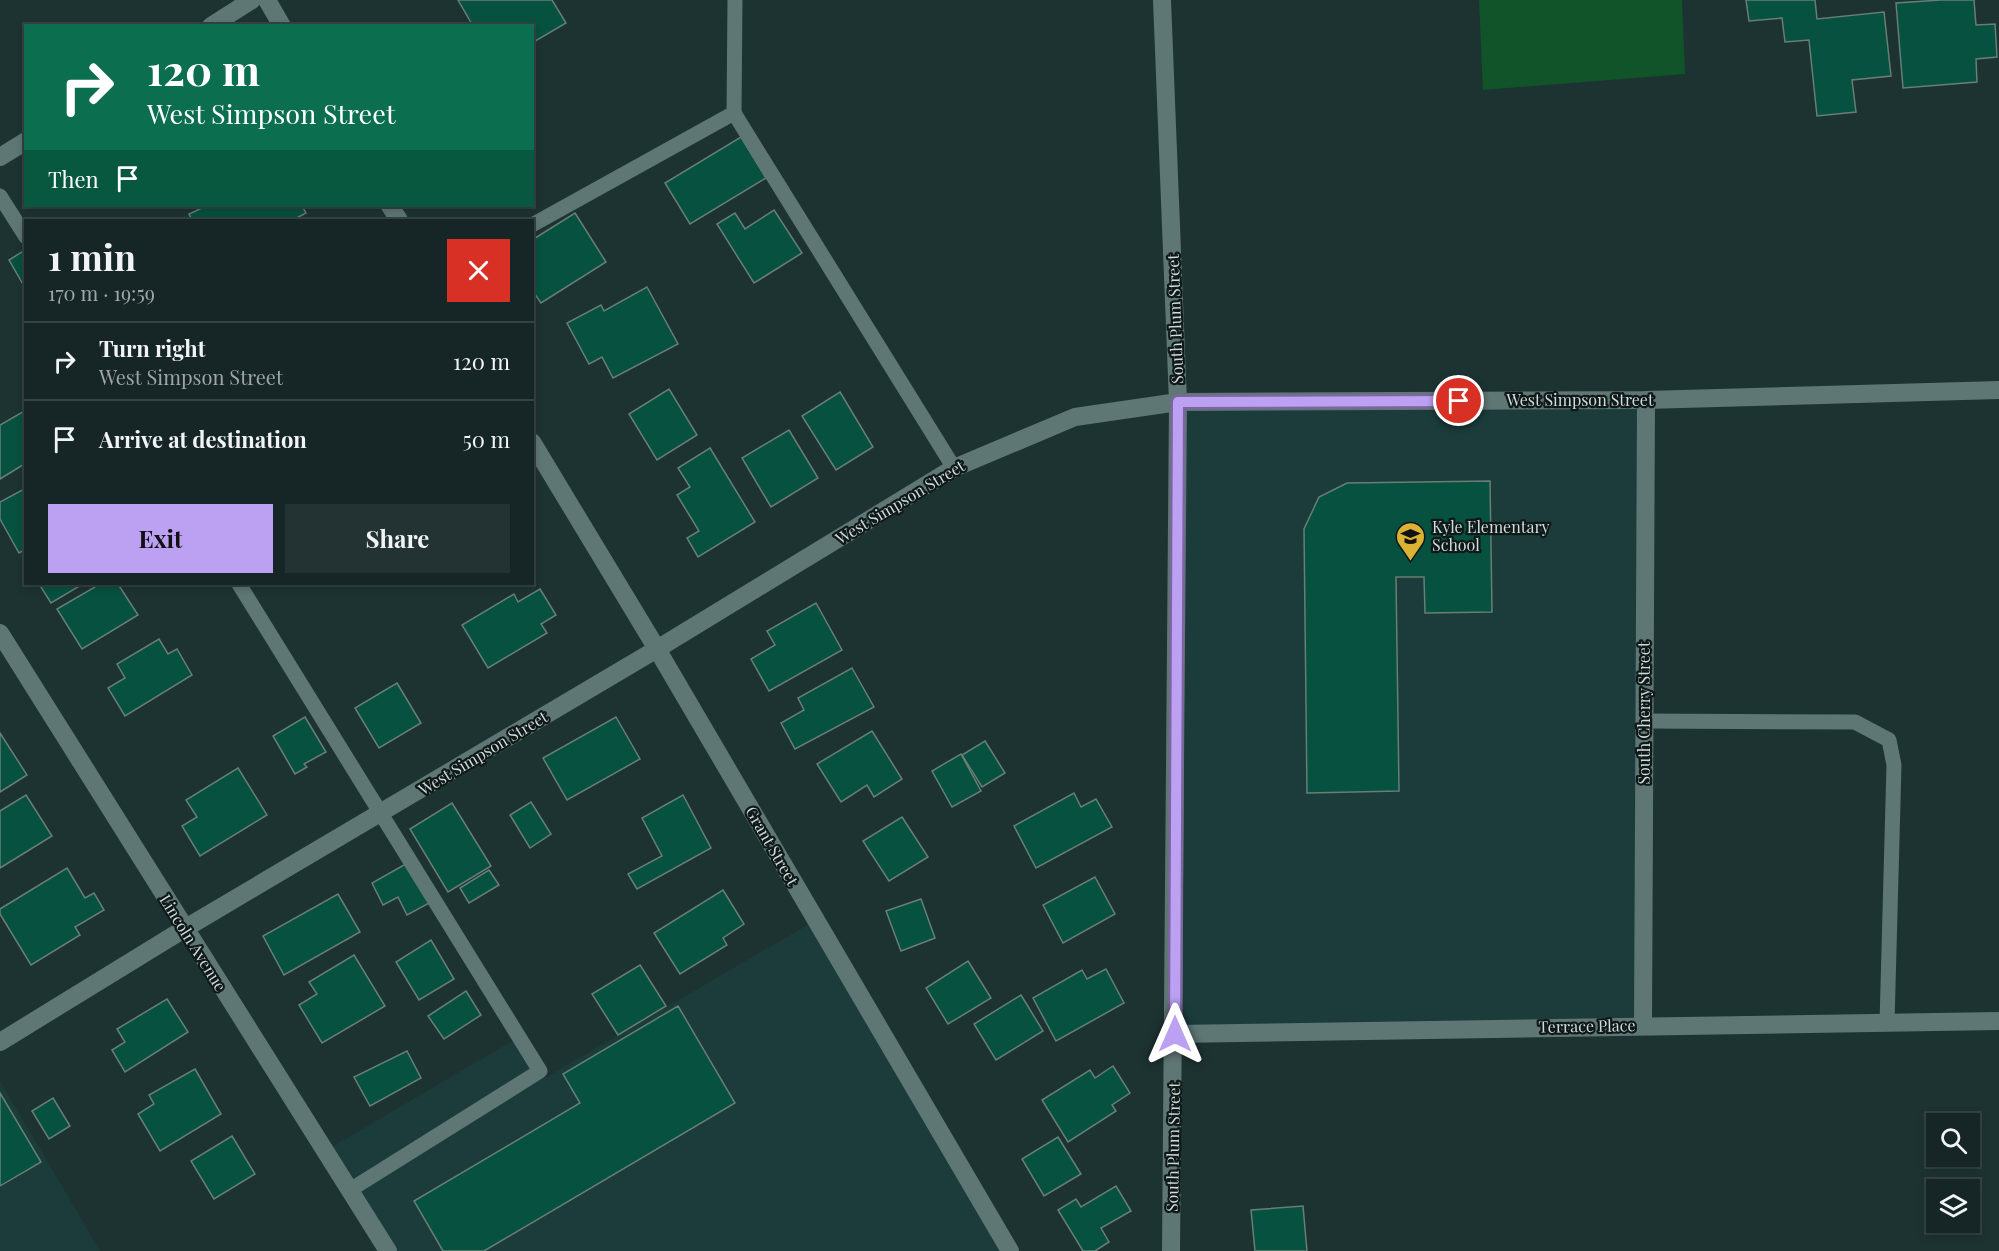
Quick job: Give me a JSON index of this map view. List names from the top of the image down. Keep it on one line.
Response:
{"streets":{"street":["South Plum Street","West Simpson Street","South Cherry Street","Grant Street","Lincoln Avenue","Terrace Place"]},"crossings":[["South Plum Street","West Simpson Street"],["South Plum Street","Terrace Place"],["West Simpson Street","South Cherry Street"],["West Simpson Street","Grant Street"],["West Simpson Street","Lincoln Avenue"],["South Cherry Street","Terrace Place"]],"places":{"school or university":["Kyle Elementary School"]},"page":{"turn":["120 m","West Simpson Street"],"then":"Then","heading":["1 min","170 m · 19:59"],"list":[{"name":"Turn right","note":"West Simpson Street","value":"120 m"},{"name":"Arrive at destination","value":"50 m"}],"buttons":["Exit","Share"]}}
